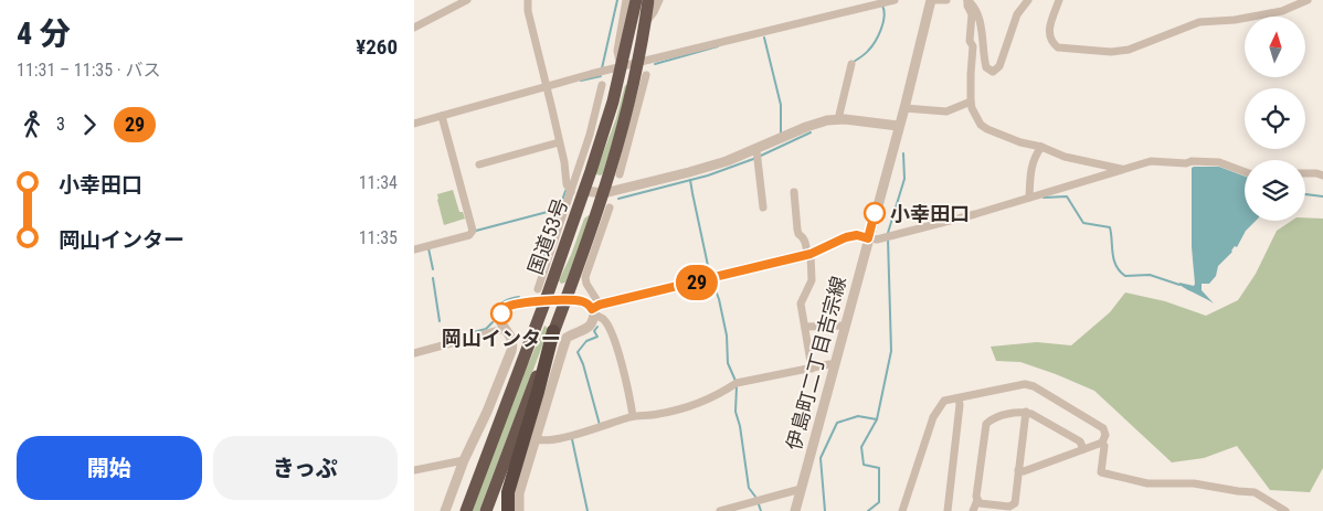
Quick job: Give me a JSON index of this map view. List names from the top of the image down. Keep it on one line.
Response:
{"streets":{"highway":["国道53号"],"street":["伊島町二丁目吉宗線"]},"places":["小幸田口","岡山インター"],"lines":["bus line 29"],"north":"top","page":{"heading":["4 分","11:31 – 11:35 · バス","¥260"],"on_map":"29","legs":["3","29"],"list":[{"name":"小幸田口","value":"11:34"},{"name":"岡山インター","value":"11:35"}],"buttons":["開始","きっぷ"]}}
